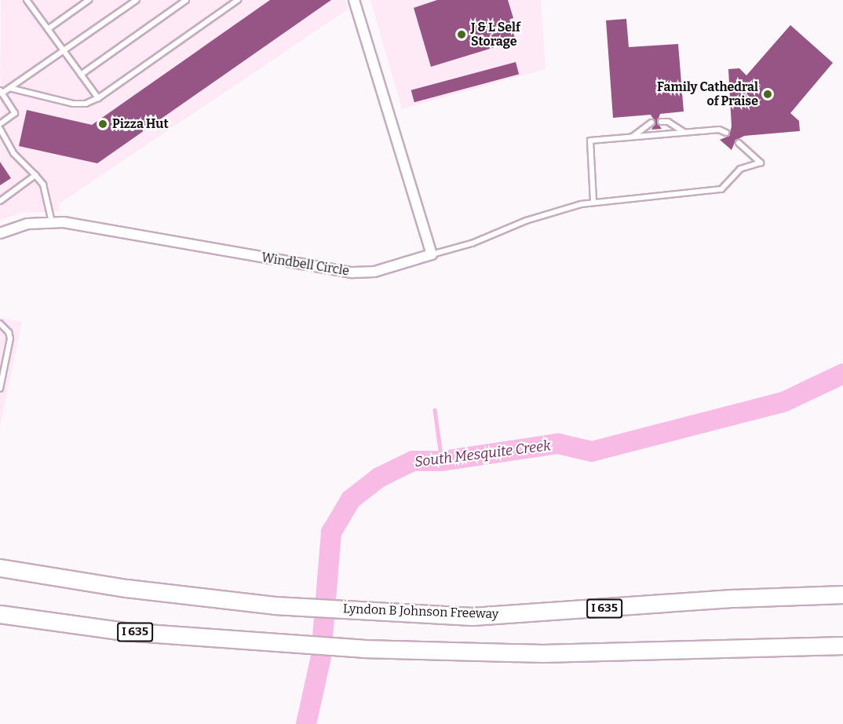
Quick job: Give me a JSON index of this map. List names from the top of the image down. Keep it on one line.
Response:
{"streets":{"highway":["I 635","Lyndon B Johnson Freeway"],"street":["Windbell Circle"]},"water":["South Mesquite Creek"],"places":["J & L Self Storage","Family Cathedral of Praise","Pizza Hut"]}
